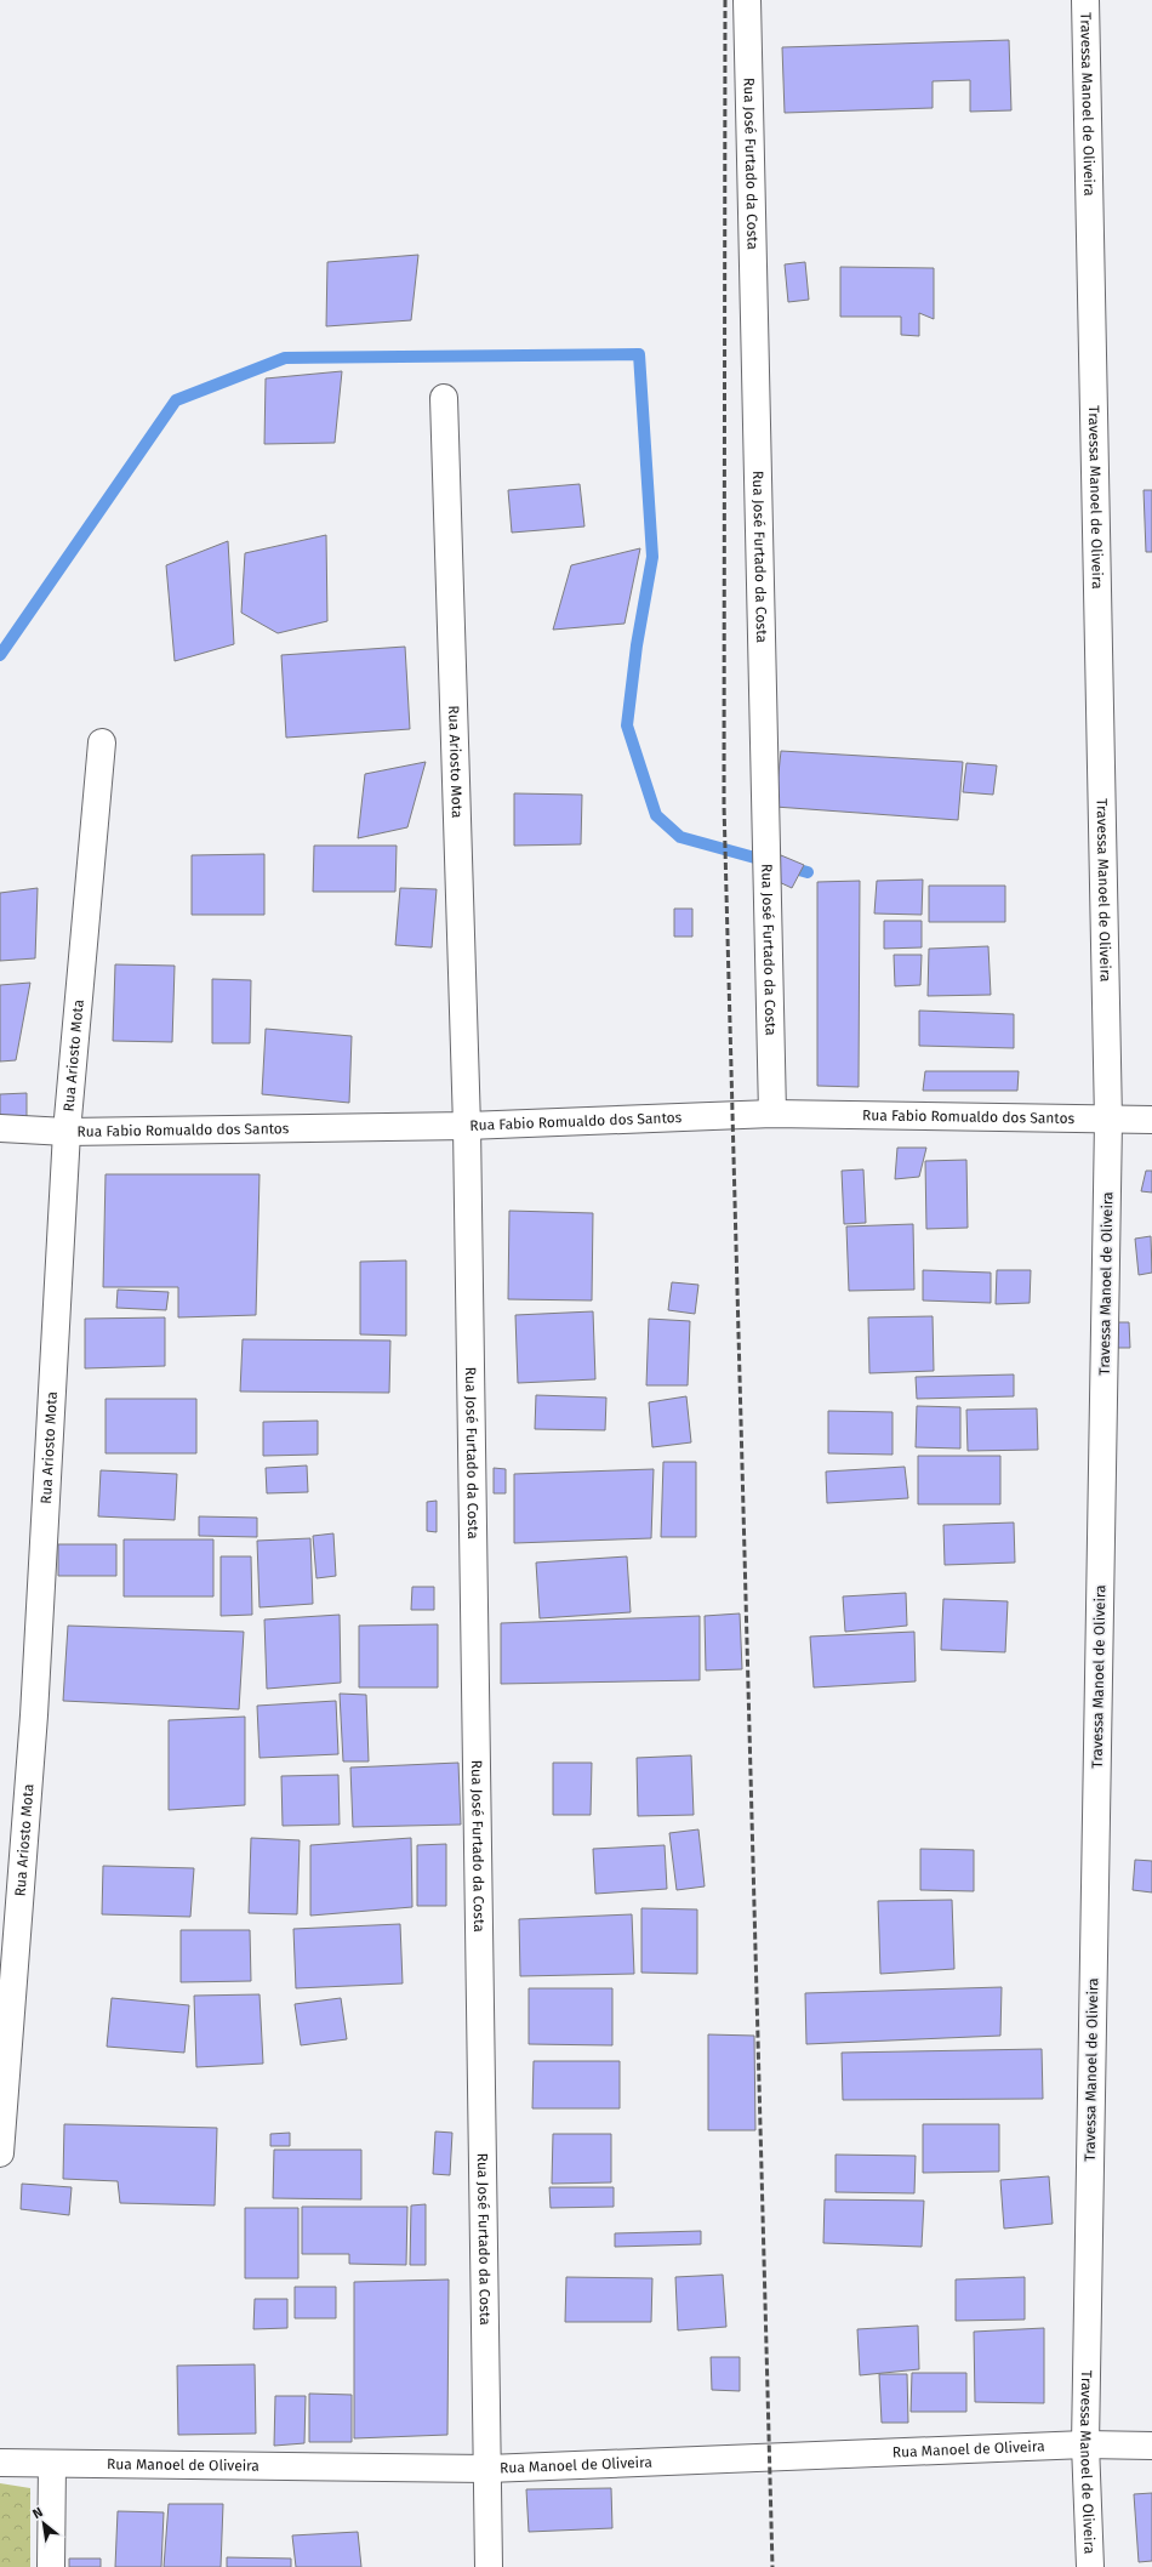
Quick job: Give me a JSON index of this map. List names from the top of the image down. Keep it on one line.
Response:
{"streets":{"street":["Travessa Manoel de Oliveira","Rua José Furtado da Costa","Rua Ariosto Mota","Rua Fabio Romualdo dos Santos","Rua Manoel de Oliveira"]},"crossings":[["Travessa Manoel de Oliveira","Rua Fabio Romualdo dos Santos"],["Travessa Manoel de Oliveira","Rua Manoel de Oliveira"],["Rua José Furtado da Costa","Rua Ariosto Mota"],["Rua José Furtado da Costa","Rua Fabio Romualdo dos Santos"],["Rua José Furtado da Costa","Rua Manoel de Oliveira"],["Rua Ariosto Mota","Rua Fabio Romualdo dos Santos"]],"north":"top left"}
